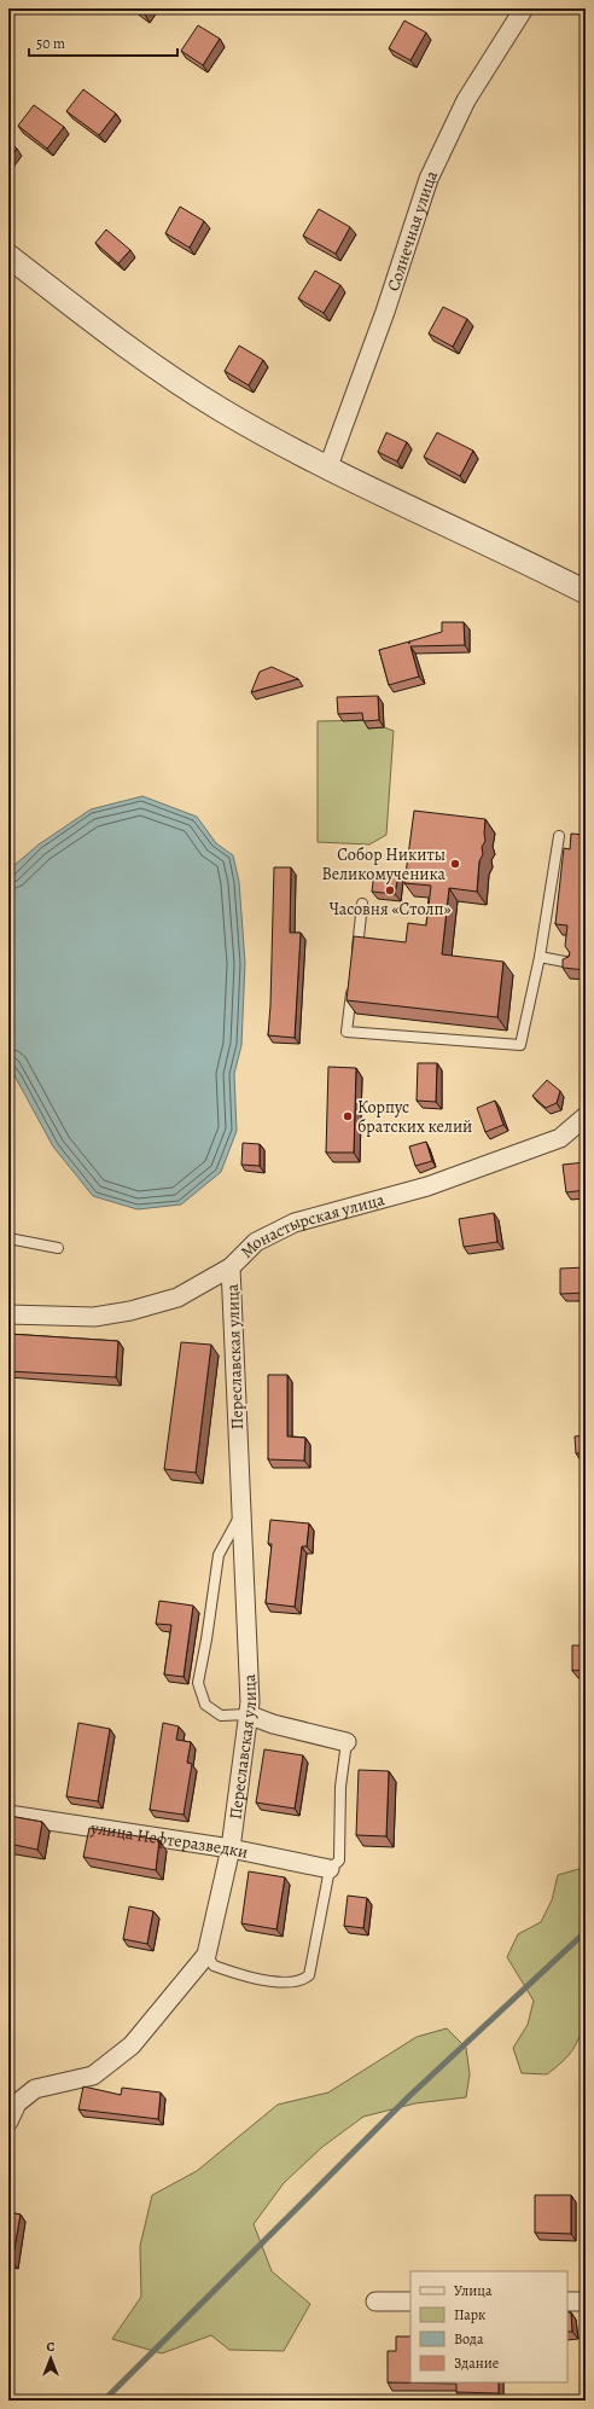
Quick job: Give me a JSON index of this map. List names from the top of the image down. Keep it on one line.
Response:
{"streets":{"street":["Солнечная улица","Монастырская улица","Переславская улица","улица Нефтеразведки"]},"crossings":[["Монастырская улица","Переславская улица"],["Переславская улица","улица Нефтеразведки"]],"places":["Собор Никиты Великомученика","Часовня «Столп»","Корпус братских келий"],"legend":["Улица","Парк","Вода","Здание"],"scale_bar":"50 m","north":"top"}
